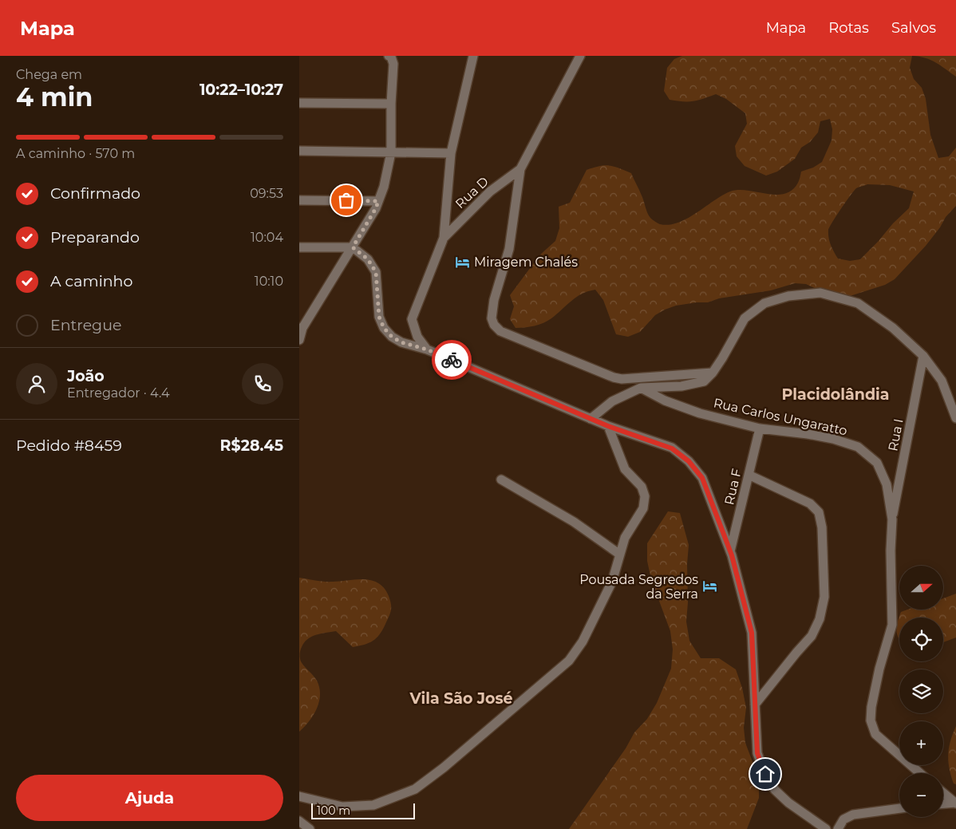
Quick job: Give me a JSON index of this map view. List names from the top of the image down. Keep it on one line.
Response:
{"streets":{"street":["Rua D","Rua Carlos Ungaratto","Rua I","Rua F"]},"crossings":[["Rua Carlos Ungaratto","Rua I"],["Rua Carlos Ungaratto","Rua F"]],"districts":["Placidolândia","Vila São José"],"places":{"hotel":["Miragem Chalés","Pousada Segredos da Serra"]},"scale_bar":"100 m","north":"right","page":{"header":"Mapa","nav":["Mapa","Rotas","Salvos"],"heading":["4 min","Chega em","10:22–10:27"],"panel":["João","Entregador · 4.4","Pedido #8459","R$28.45"],"bar":"A caminho · 570 m","list":[["Confirmado","09:53"],["Preparando","10:04"],["A caminho","10:10"],"Entregue"],"map_buttons":["+","−"],"buttons":"Ajuda","scale":"100 m"}}
